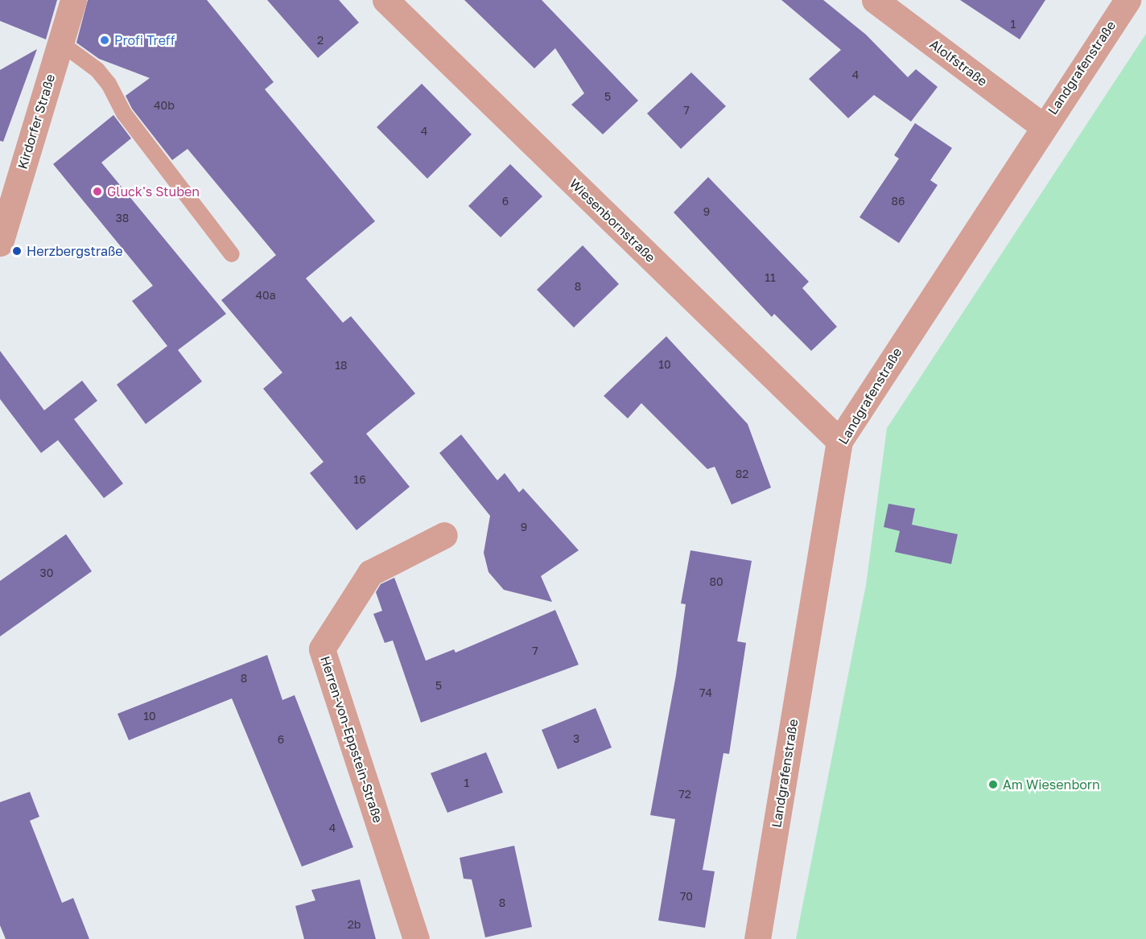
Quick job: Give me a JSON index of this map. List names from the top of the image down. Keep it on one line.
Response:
{"streets":{"street":["Alolfstraße","Landgrafenstraße","Kirdorfer Straße","Wiesenbornstraße","Herren-von-Eppstein-Straße"]},"crossings":[["Alolfstraße","Landgrafenstraße"],["Landgrafenstraße","Wiesenbornstraße"]],"places":["Profi Treff","Gluck's Stuben","Herzbergstraße","Am Wiesenborn"],"house_numbers":["1","2","4","5","40b","7","4","6","86","9","38","11","8","40a","10","18","82","16","9","30","80","7","8","5","74","10","3","6","1","72","4","70","8","2b"]}
